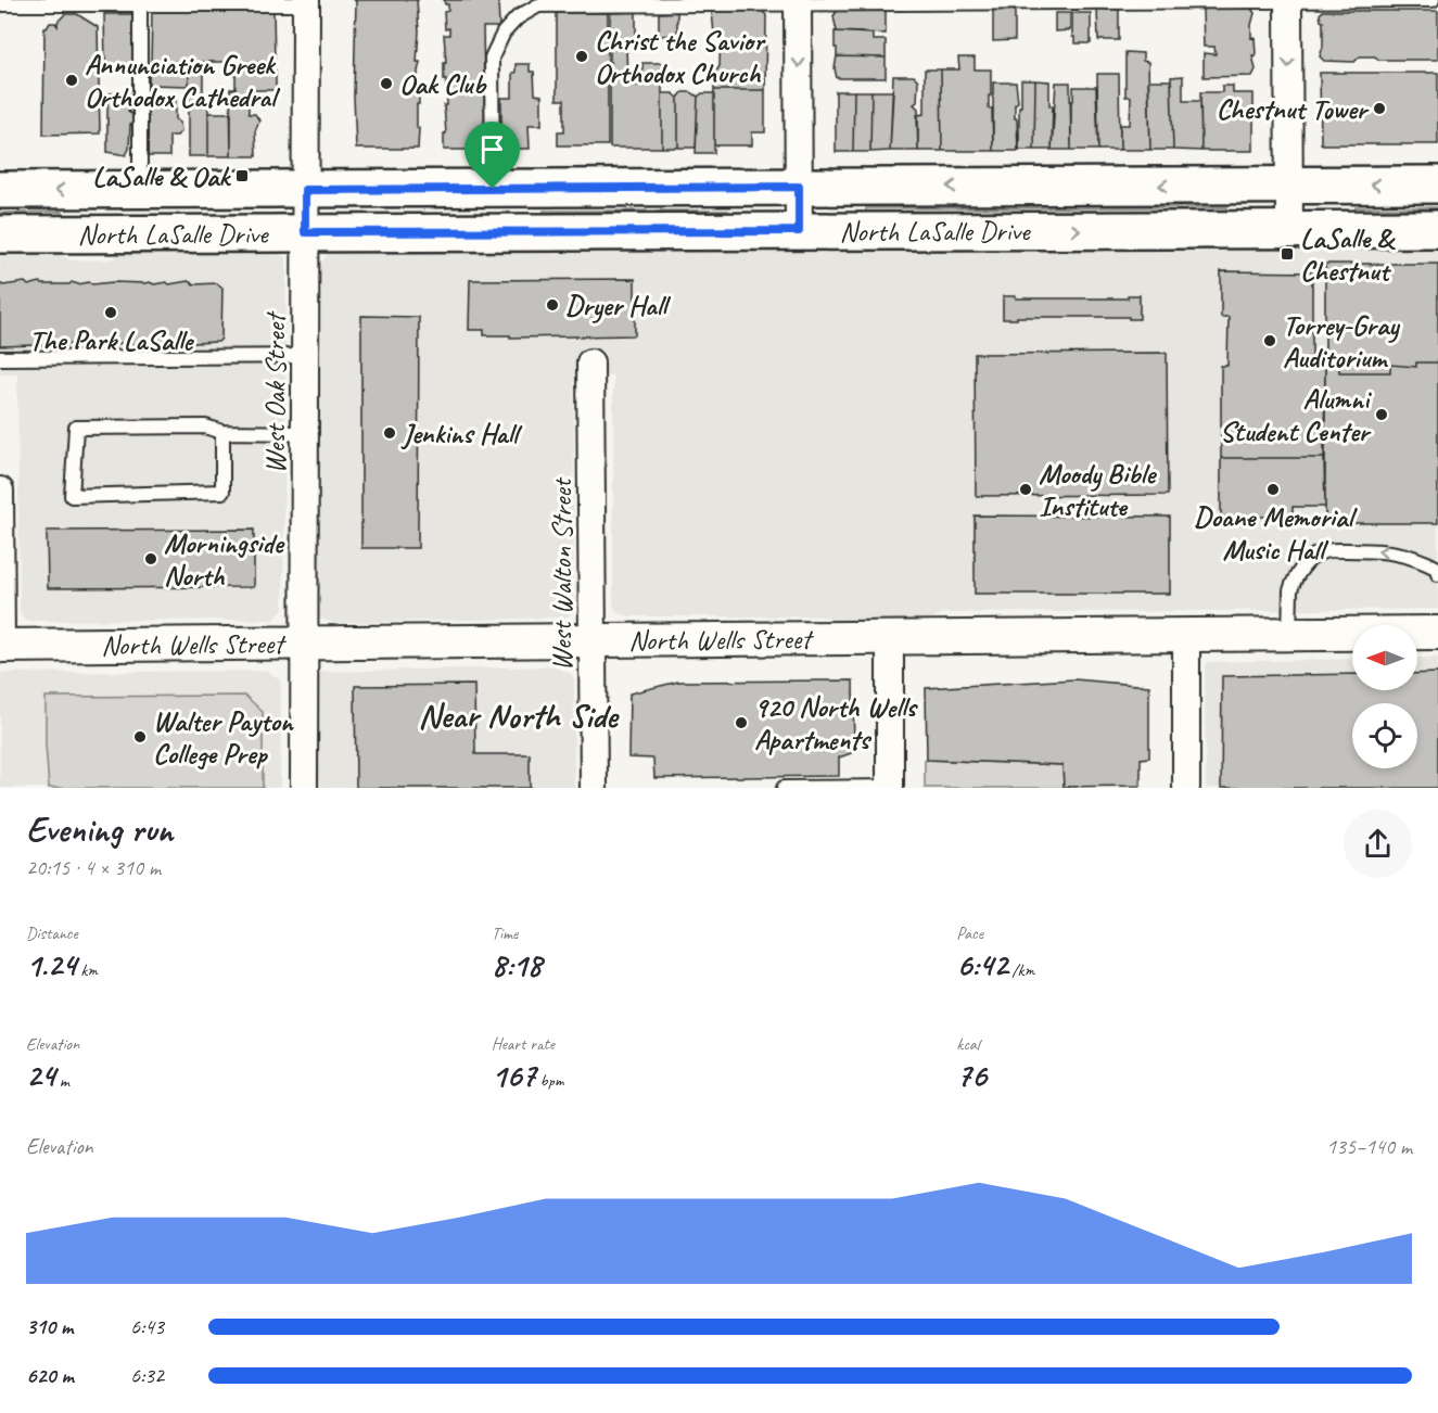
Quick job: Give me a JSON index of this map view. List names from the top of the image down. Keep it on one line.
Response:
{"streets":{"main road":["North LaSalle Drive"],"street":["West Oak Street","West Walton Street","North Wells Street"]},"crossings":[["North LaSalle Drive","West Oak Street"],["West Oak Street","North Wells Street"],["West Walton Street","North Wells Street"]],"districts":["Near North Side"],"places":{"other":["Christ the Savior Orthodox Church","Annunciation Greek Orthodox Cathedral","Oak Club","Chestnut Tower","Dryer Hall","The Park LaSalle","Torrey-Gray Auditorium","Alumni Student Center","Jenkins Hall","Moody Bible Institute","Doane Memorial Music Hall","Morningside North","920 North Wells Apartments","Walter Payton College Prep"],"transit":["LaSalle & Oak","LaSalle & Chestnut"]},"north":"left","page":{"heading":["Evening run","20:15 · 4 × 310 m"],"stats":[["Distance","1.24 km"],["Time","8:18"],["Pace","6:42 /km"],["Elevation","24 m"],["Heart rate","167 bpm"],["kcal","76"]],"chart":["Elevation","135–140 m"],"list":[{"name":"310 m","note":"6:43"},{"name":"620 m","note":"6:32"}]}}
